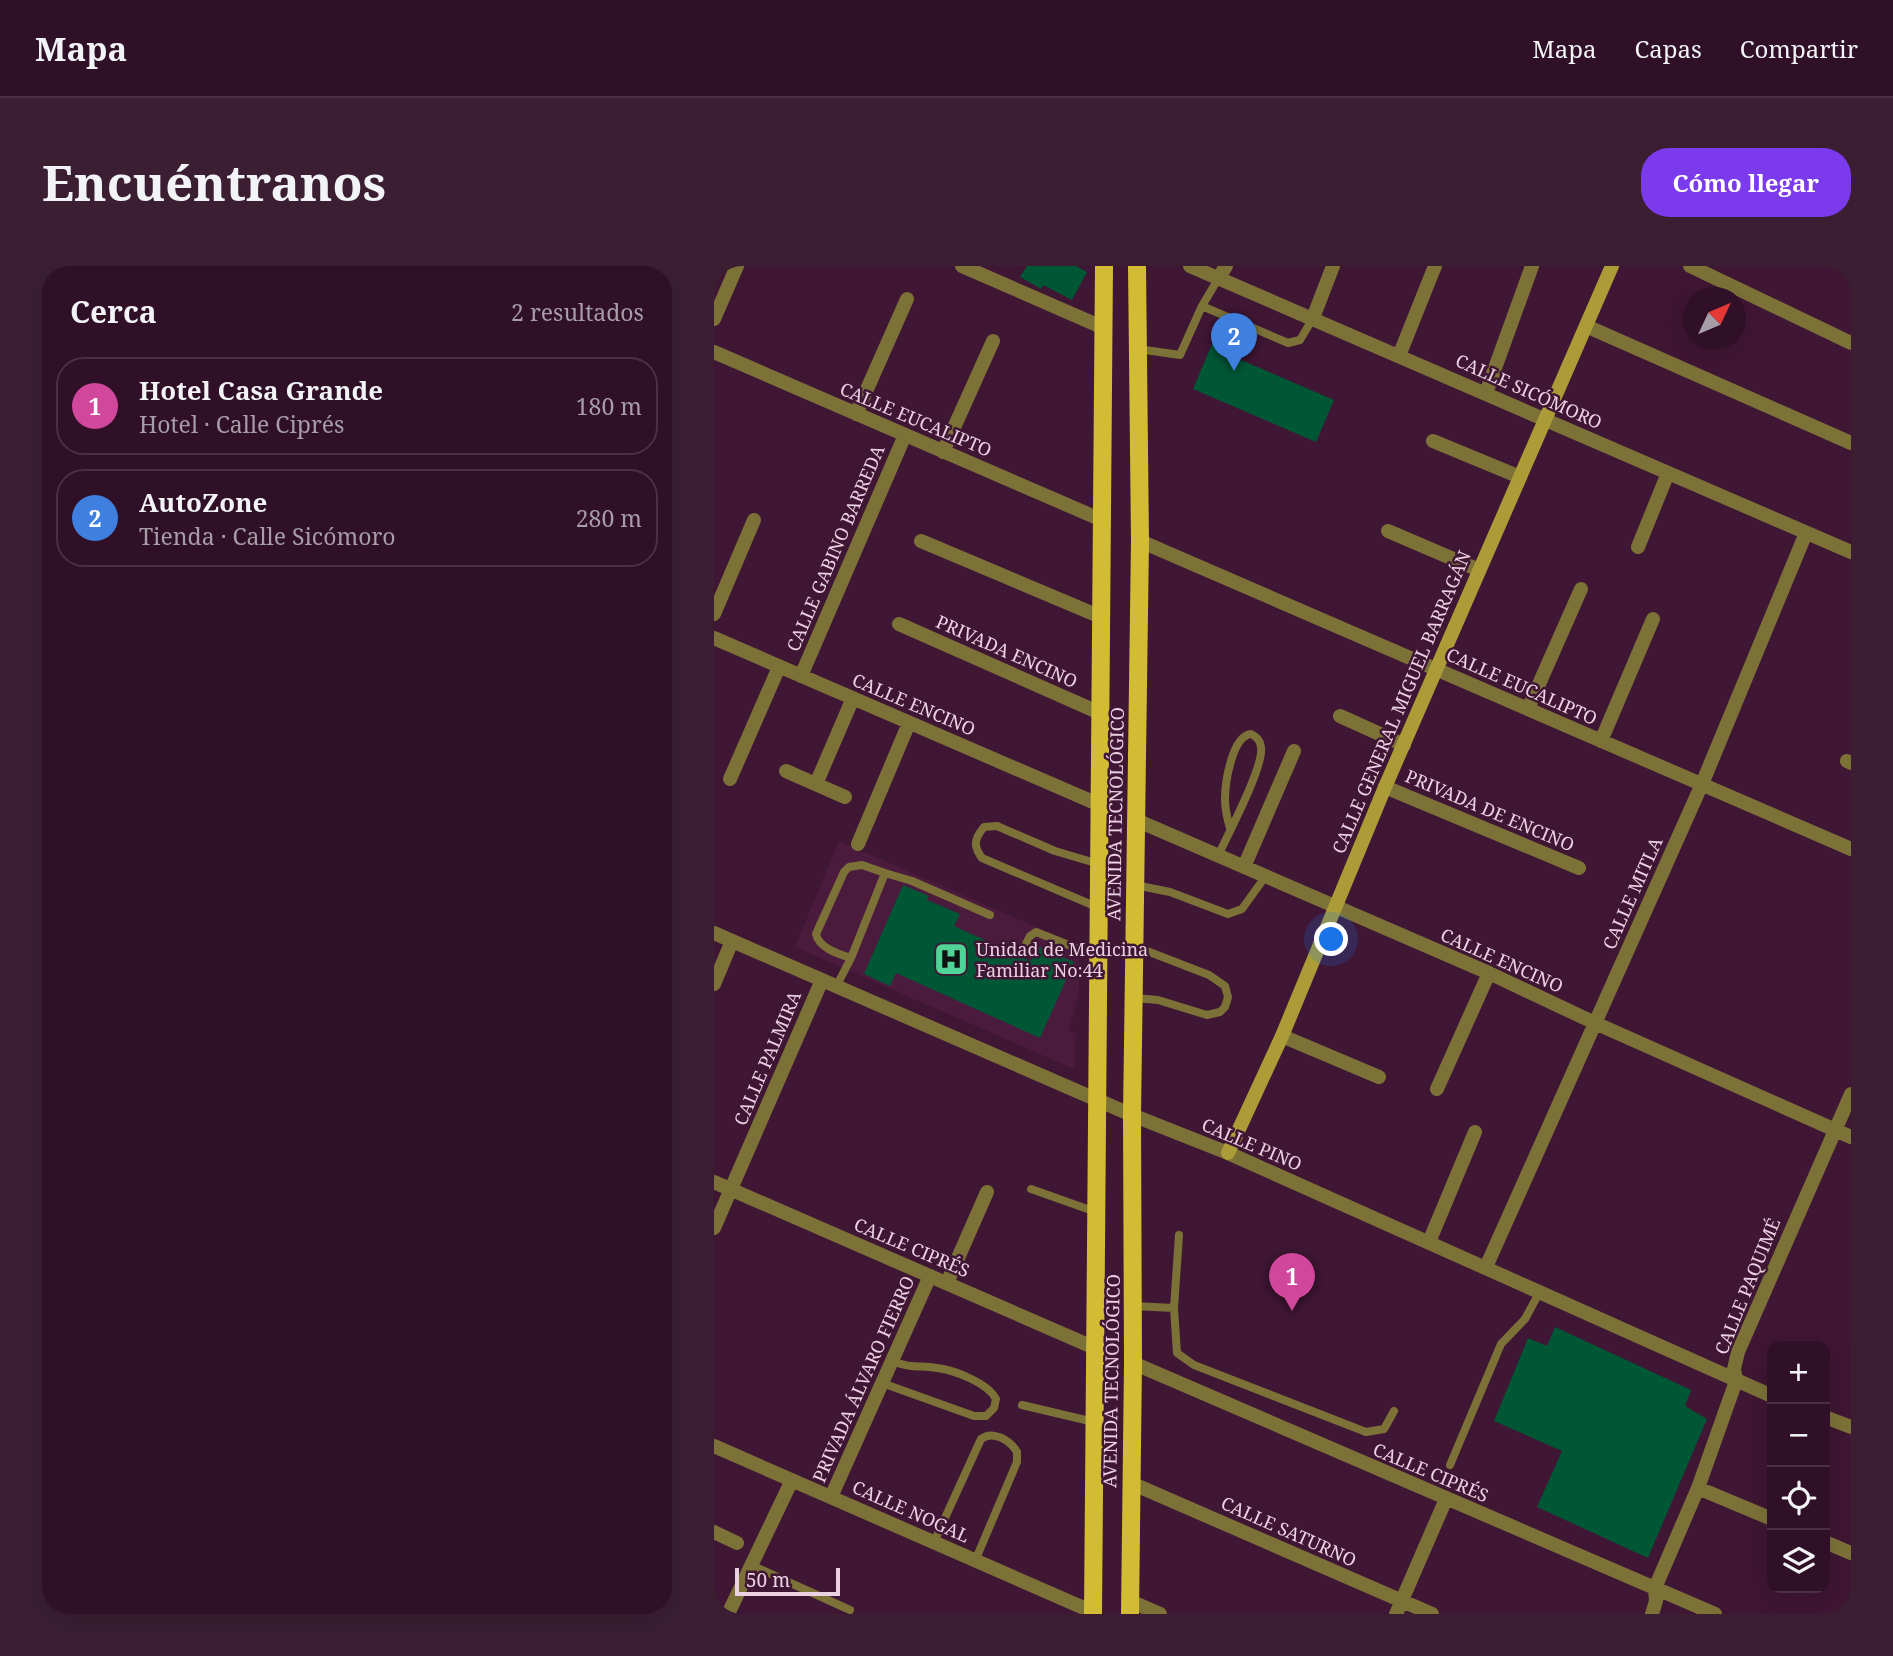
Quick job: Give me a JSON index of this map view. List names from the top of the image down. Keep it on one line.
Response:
{"streets":{"main road":["CALLE GENERAL MIGUEL BARRAGÁN","AVENIDA TECNOLÓGICO"],"street":["CALLE SICÓMORO","CALLE EUCALIPTO","CALLE GABINO BARREDA","PRIVADA ENCINO","CALLE ENCINO","PRIVADA DE ENCINO","CALLE MITLA","CALLE PALMIRA","CALLE PINO","CALLE CIPRÉS","CALLE PAQUIMÉ","PRIVADA ÁLVARO FIERRO","CALLE NOGAL","CALLE SATURNO"]},"crossings":[["CALLE SICÓMORO","CALLE GENERAL MIGUEL BARRAGÁN"],["CALLE SICÓMORO","CALLE MITLA"],["CALLE EUCALIPTO","CALLE GABINO BARREDA"],["CALLE EUCALIPTO","CALLE GENERAL MIGUEL BARRAGÁN"],["CALLE EUCALIPTO","AVENIDA TECNOLÓGICO"],["CALLE EUCALIPTO","CALLE MITLA"],["CALLE GABINO BARREDA","CALLE ENCINO"],["PRIVADA ENCINO","AVENIDA TECNOLÓGICO"],["CALLE GENERAL MIGUEL BARRAGÁN","CALLE ENCINO"],["CALLE GENERAL MIGUEL BARRAGÁN","PRIVADA DE ENCINO"],["CALLE GENERAL MIGUEL BARRAGÁN","CALLE PINO"],["CALLE ENCINO","AVENIDA TECNOLÓGICO"],["CALLE ENCINO","CALLE MITLA"],["CALLE ENCINO","CALLE PAQUIMÉ"],["AVENIDA TECNOLÓGICO","CALLE PINO"],["AVENIDA TECNOLÓGICO","CALLE CIPRÉS"],["AVENIDA TECNOLÓGICO","CALLE NOGAL"],["AVENIDA TECNOLÓGICO","CALLE SATURNO"],["CALLE MITLA","CALLE PINO"],["CALLE PALMIRA","CALLE PINO"],["CALLE PALMIRA","CALLE CIPRÉS"],["CALLE PINO","CALLE PAQUIMÉ"],["CALLE CIPRÉS","CALLE PAQUIMÉ"],["CALLE CIPRÉS","PRIVADA ÁLVARO FIERRO"],["PRIVADA ÁLVARO FIERRO","CALLE NOGAL"]],"places":{"hospital":["Unidad de Medicina Familiar No:44"]},"scale_bar":"50 m","north":"top right","page":{"header":"Mapa","nav":["Mapa","Capas","Compartir"],"buttons":"Cómo llegar","title":"Encuéntranos","heading":["Cerca","2 resultados"],"pins":["2","1"],"list":[{"mark":"1","name":"Hotel Casa Grande","note":"Hotel · Calle Ciprés","value":"180 m"},{"mark":"2","name":"AutoZone","note":"Tienda · Calle Sicómoro","value":"280 m"}],"map_buttons":["+","−"],"scale":"50 m"}}
